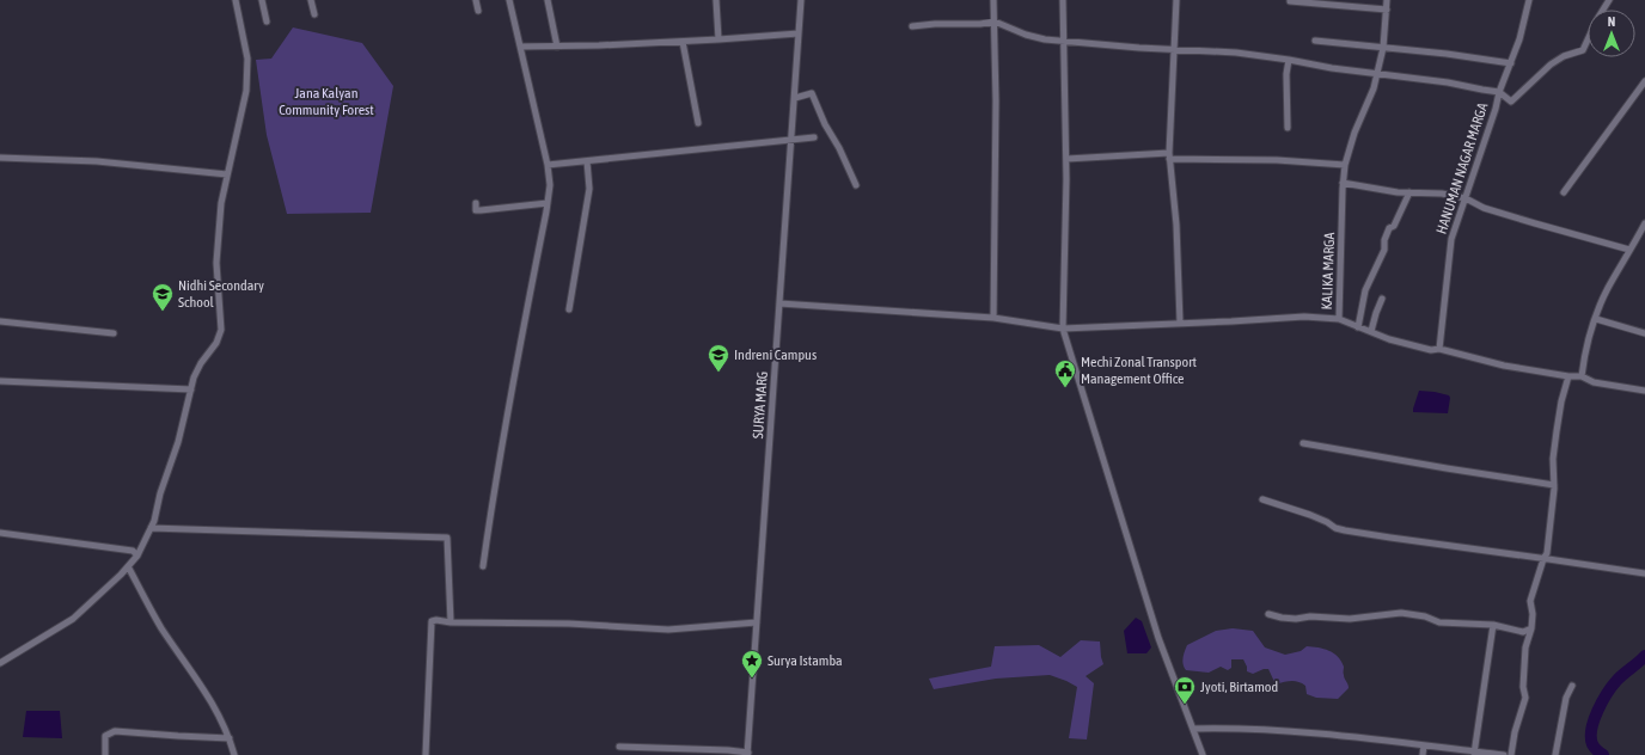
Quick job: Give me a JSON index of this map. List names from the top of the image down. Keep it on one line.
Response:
{"streets":{"street":["HANUMAN NAGAR MARGA","KALIKA MARGA","SURYA MARG"]},"crossings":[["HANUMAN NAGAR MARGA","KALIKA MARGA"]],"parks":["Jana Kalyan Community Forest"],"places":{"school or university":["Nidhi Secondary School","Indreni Campus"],"public building":["Mechi Zonal Transport Management Office"],"place":["Surya Istamba"],"bank":["Jyoti, Birtamod"]},"north":"top"}
